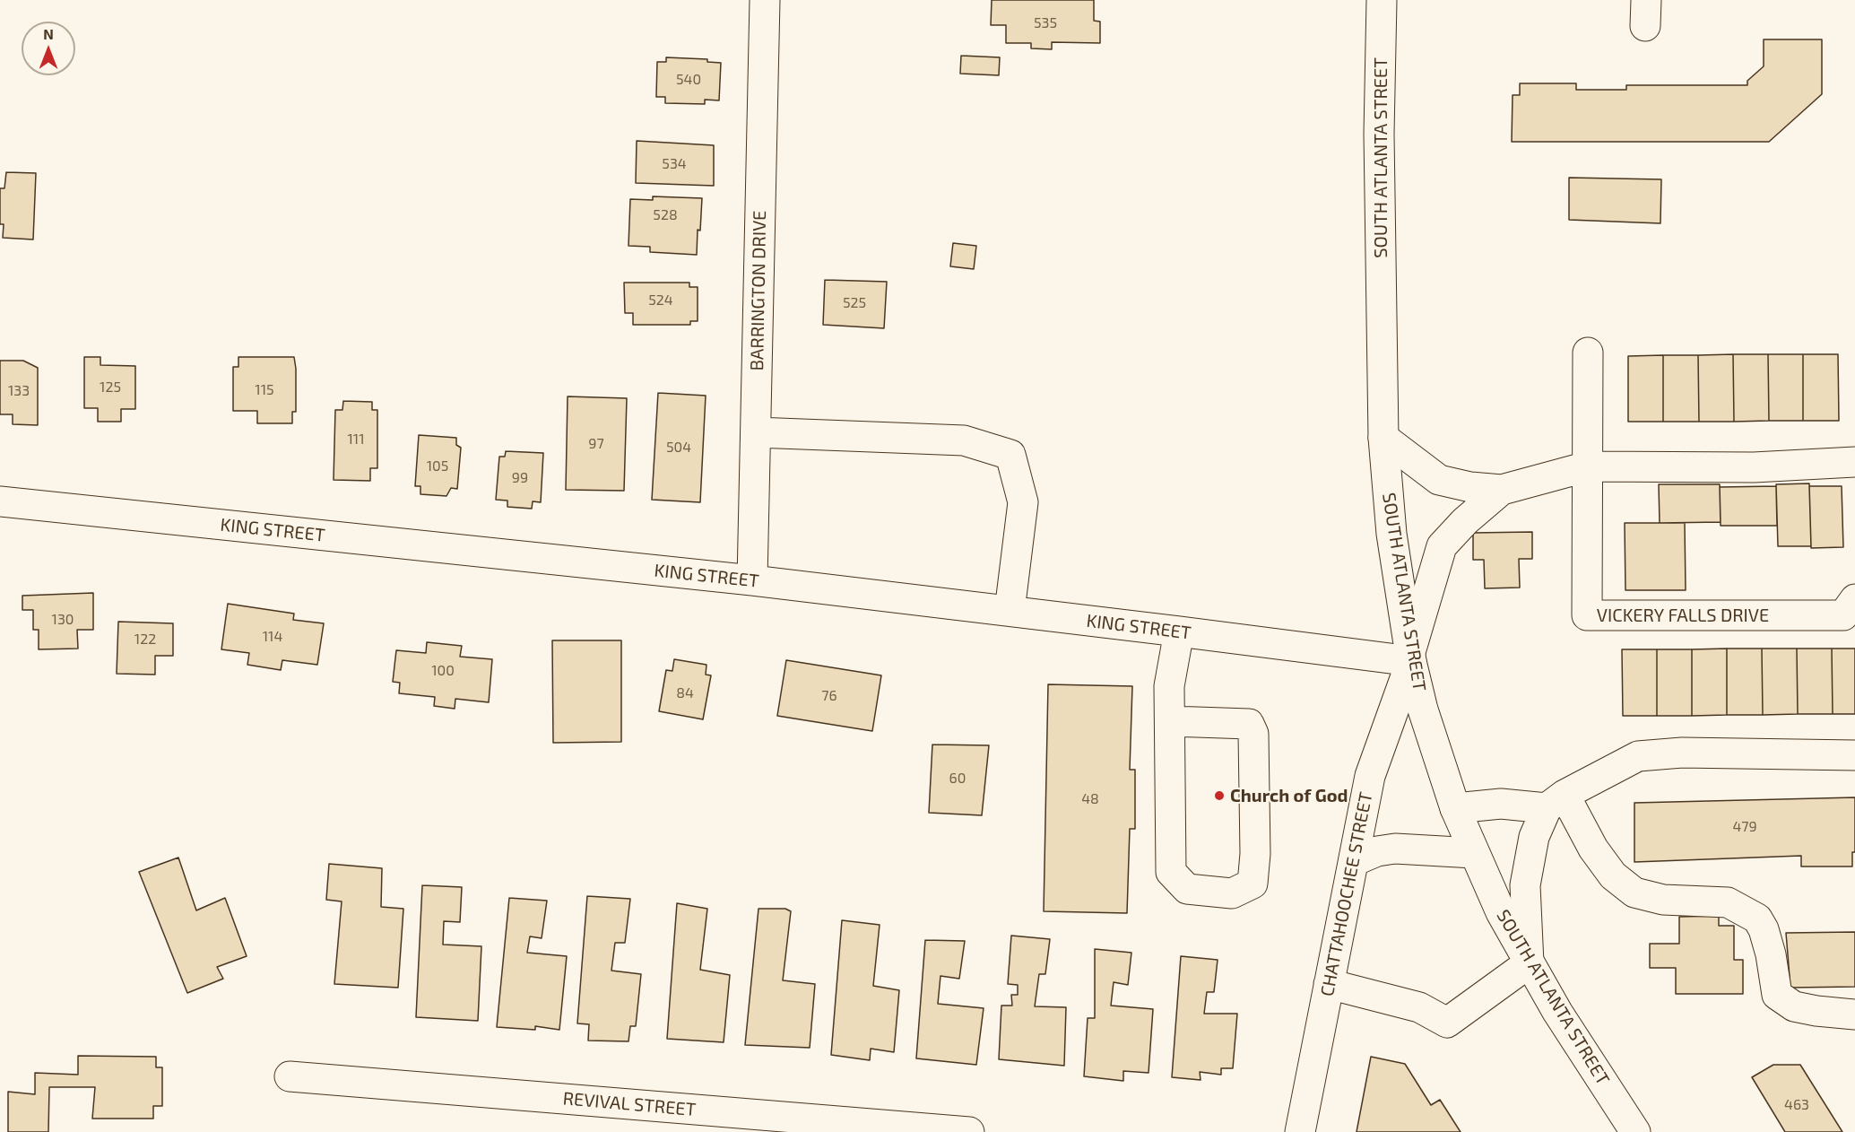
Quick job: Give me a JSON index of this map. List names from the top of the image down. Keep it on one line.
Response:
{"streets":{"street":["SOUTH ATLANTA STREET","BARRINGTON DRIVE","KING STREET","VICKERY FALLS DRIVE","CHATTAHOOCHEE STREET","REVIVAL STREET"]},"crossings":[["SOUTH ATLANTA STREET","KING STREET"],["SOUTH ATLANTA STREET","CHATTAHOOCHEE STREET"],["BARRINGTON DRIVE","KING STREET"],["KING STREET","CHATTAHOOCHEE STREET"]],"places":["Church of God"],"house_numbers":["535","540","534","528","524","525","125","115","133","111","97","504","105","99","130","114","122","100","84","76","60","48","479","463"],"north":"top"}
